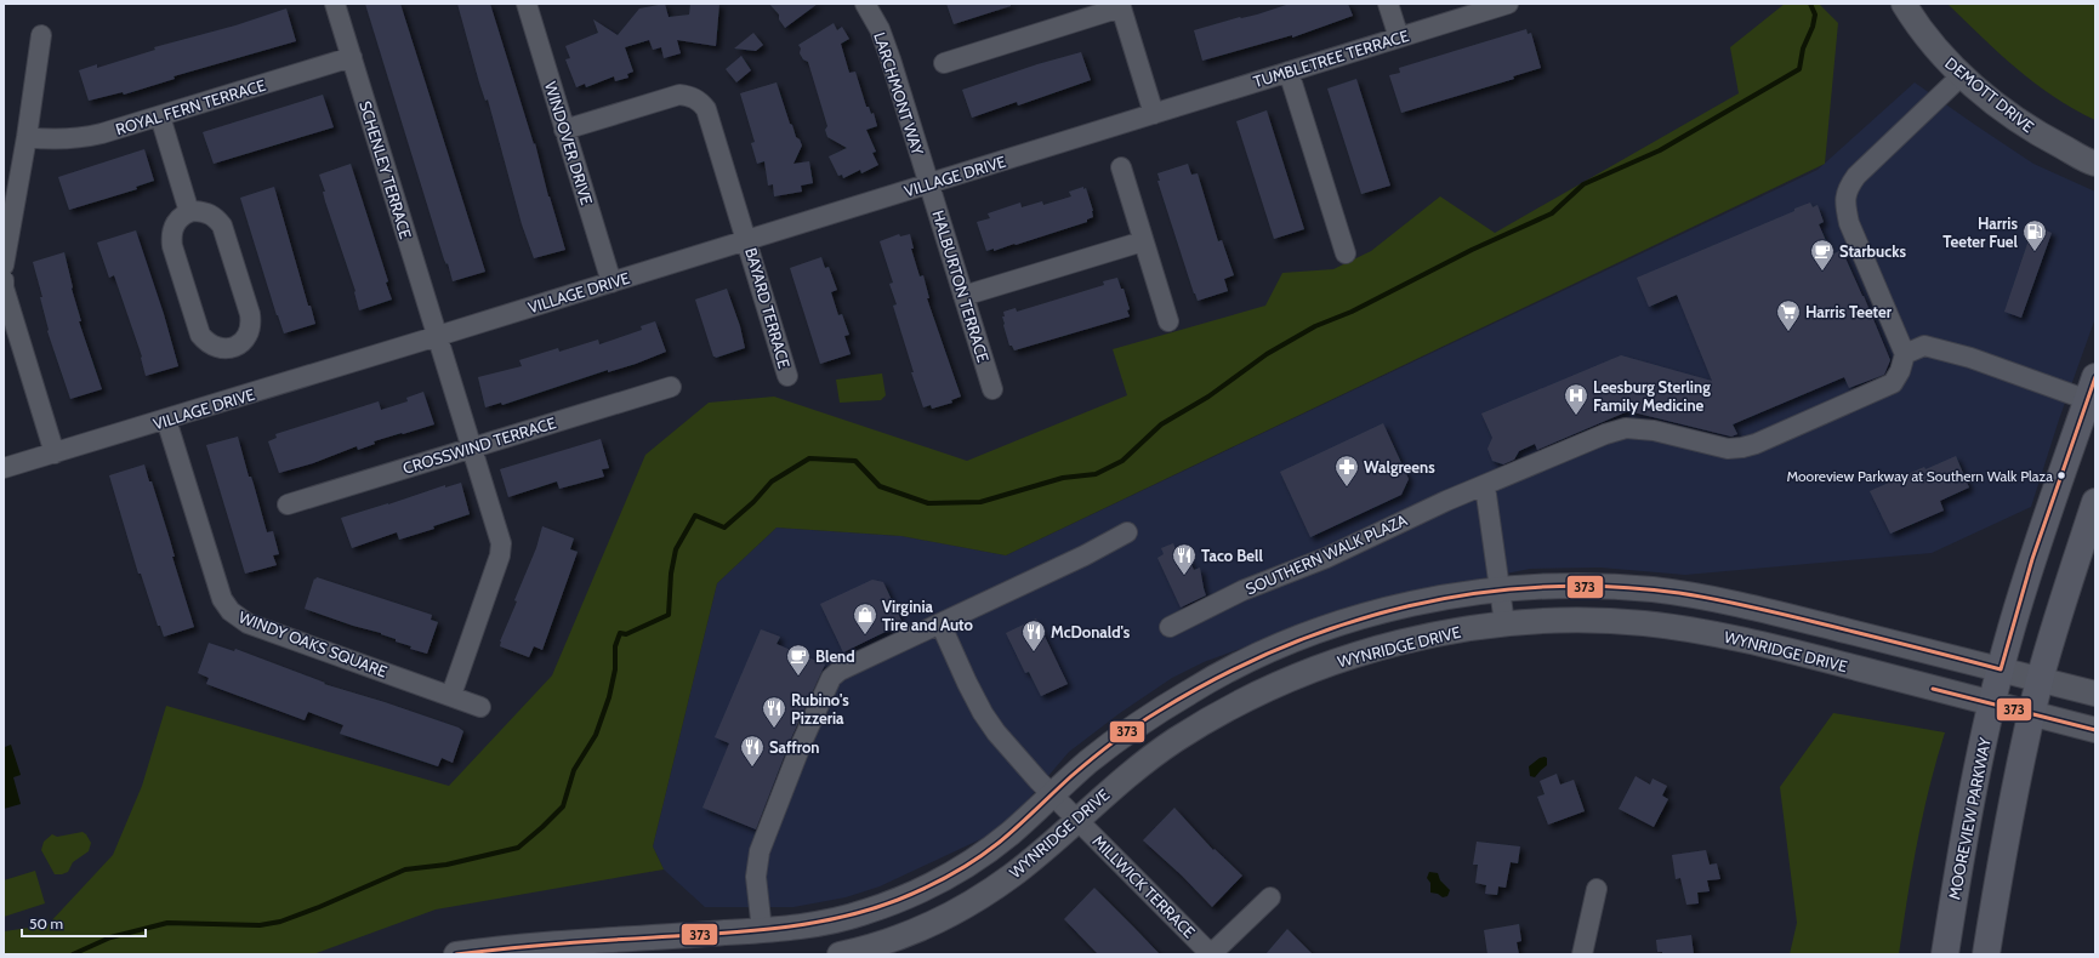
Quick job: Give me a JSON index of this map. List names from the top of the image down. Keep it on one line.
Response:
{"streets":{"main road":["MOOREVIEW PARKWAY"],"street":["TUMBLETREE TERRACE","LARCHMONT WAY","DEMOTT DRIVE","ROYAL FERN TERRACE","WINDOVER DRIVE","SCHENLEY TERRACE","VILLAGE DRIVE","HALBURTON TERRACE","BAYARD TERRACE","CROSSWIND TERRACE","SOUTHERN WALK PLAZA","WINDY OAKS SQUARE","WYNRIDGE DRIVE","MILLWICK TERRACE"]},"crossings":[["TUMBLETREE TERRACE","VILLAGE DRIVE"],["LARCHMONT WAY","VILLAGE DRIVE"],["LARCHMONT WAY","HALBURTON TERRACE"],["ROYAL FERN TERRACE","SCHENLEY TERRACE"],["WINDOVER DRIVE","VILLAGE DRIVE"],["WINDOVER DRIVE","BAYARD TERRACE"],["SCHENLEY TERRACE","VILLAGE DRIVE"],["VILLAGE DRIVE","HALBURTON TERRACE"],["VILLAGE DRIVE","BAYARD TERRACE"],["VILLAGE DRIVE","WINDY OAKS SQUARE"],["WYNRIDGE DRIVE","MOOREVIEW PARKWAY"],["WYNRIDGE DRIVE","MILLWICK TERRACE"]],"places":{"fuel station":["Harris Teeter Fuel"],"cafe":["Starbucks","Blend"],"supermarket":["Harris Teeter"],"hospital":["Leesburg Sterling Family Medicine"],"other":["Mooreview Parkway at Southern Walk Plaza"],"pharmacy":["Walgreens"],"restaurant":["Taco Bell","McDonald's","Rubino's Pizzeria","Saffron"],"shop":["Virginia Tire and Auto"]},"lines":["transit line 373"],"scale_bar":"50 m"}
